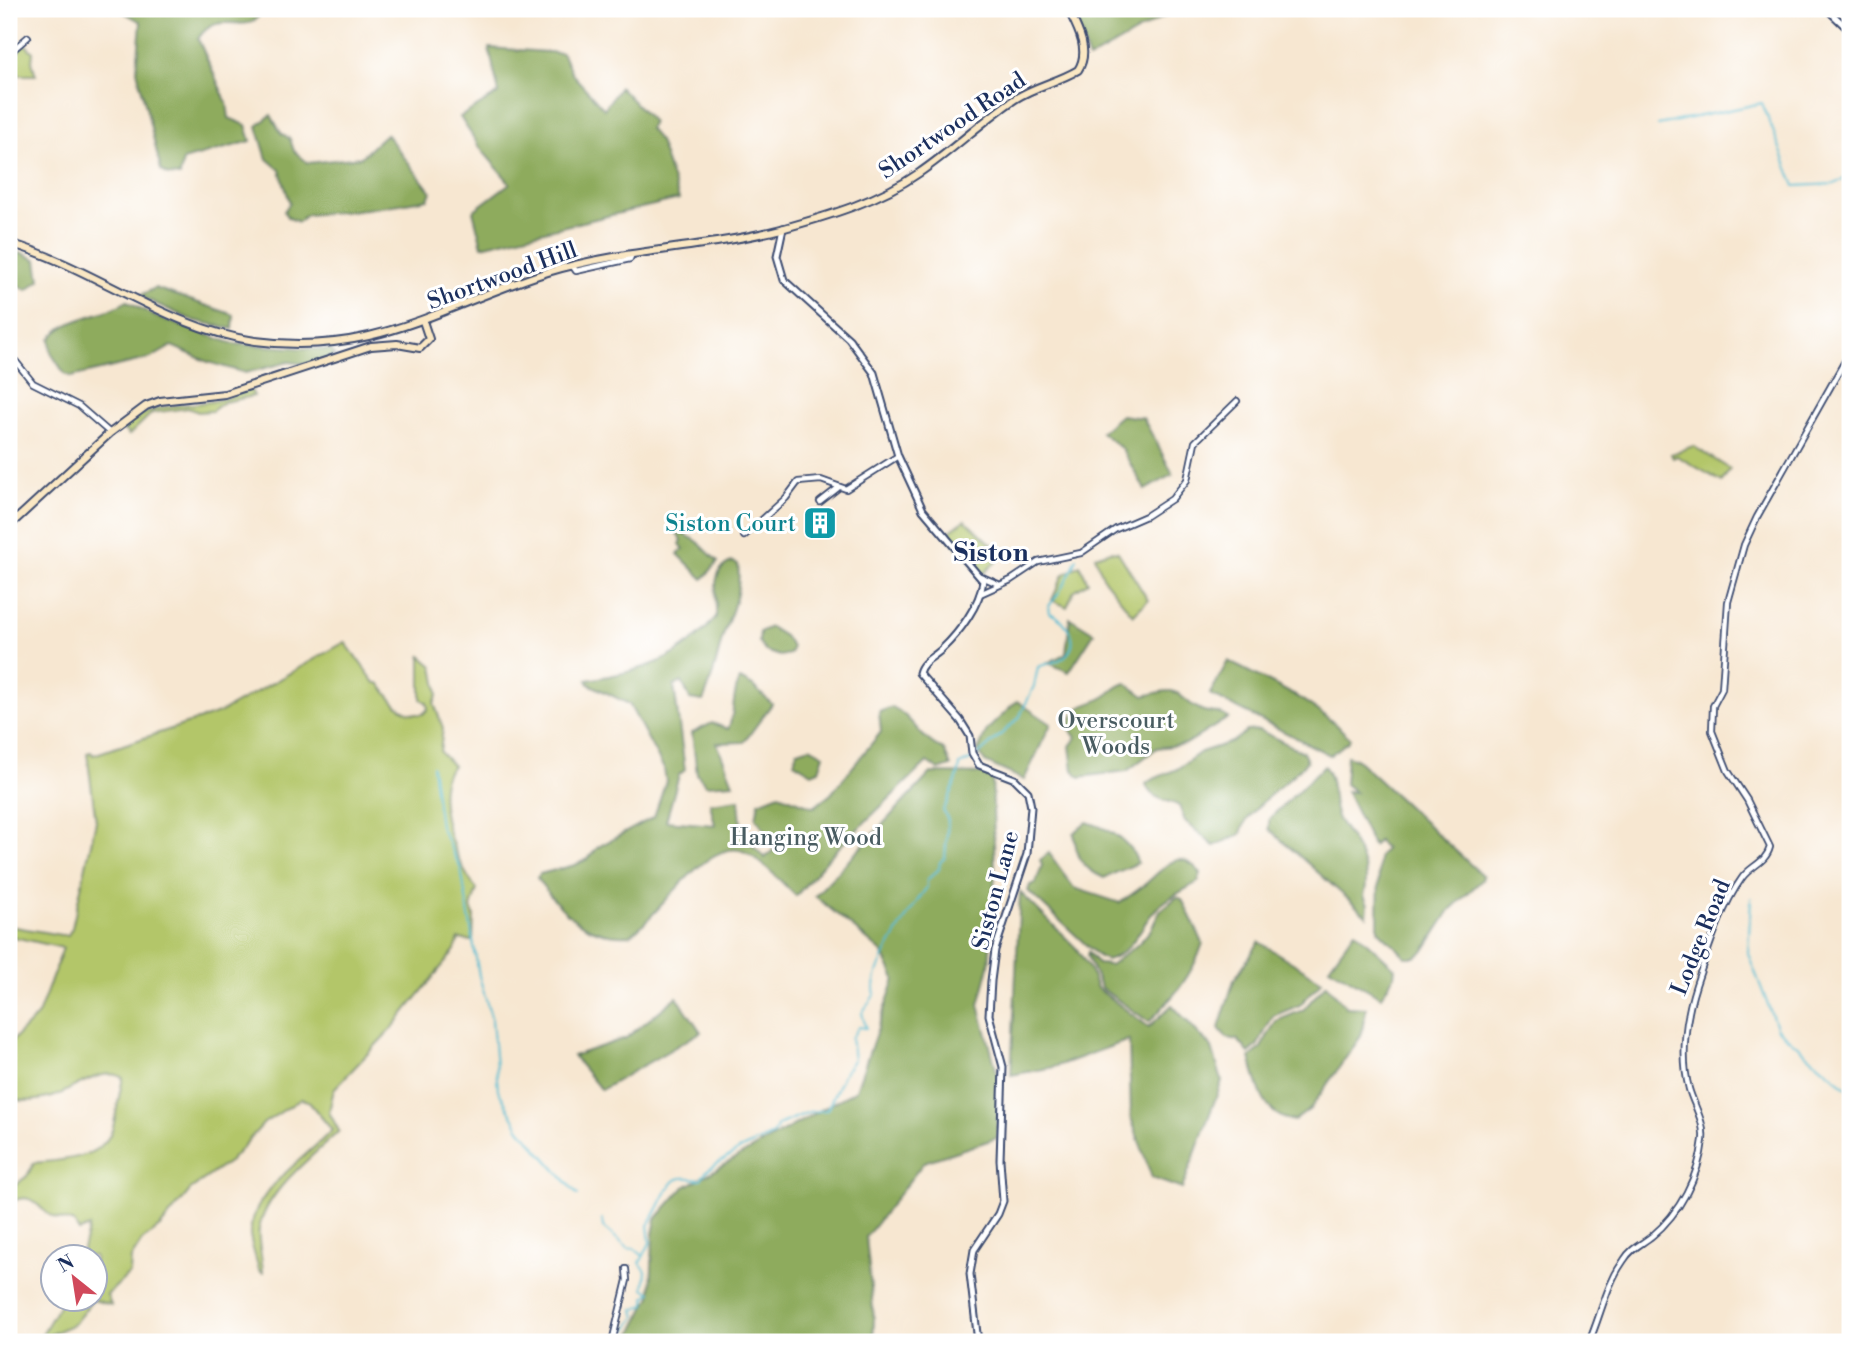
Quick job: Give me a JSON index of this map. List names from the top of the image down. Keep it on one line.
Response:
{"streets":{"main road":["Shortwood Road","Shortwood Hill"],"street":["Siston Lane","Lodge Road"]},"crossings":[["Shortwood Road","Shortwood Hill"]],"districts":["Siston"],"parks":["Overscourt Woods","Hanging Wood"],"places":{"building":["Siston Court"]},"north":"top left"}
